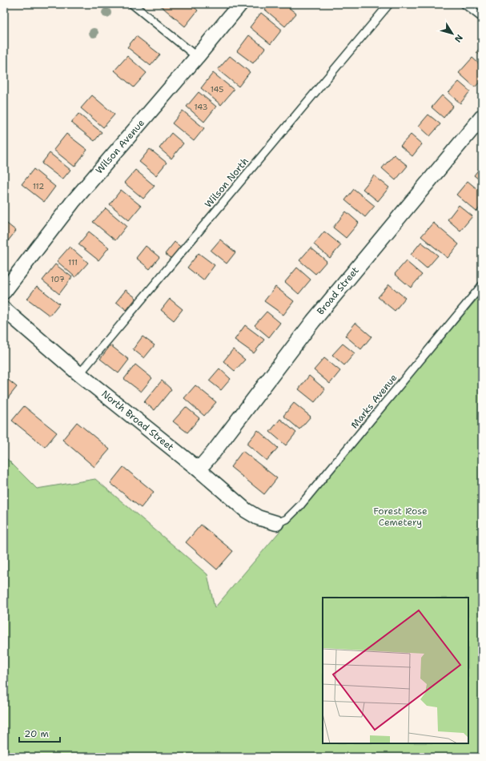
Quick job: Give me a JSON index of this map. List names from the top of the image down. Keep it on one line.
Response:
{"streets":{"street":["Wilson Avenue","Broad Street","North Broad Street"],"lane":["Wilson North","Marks Avenue"]},"crossings":[["Wilson North","North Broad Street"],["Broad Street","North Broad Street"],["Marks Avenue","North Broad Street"]],"parks":["Forest Rose Cemetery"],"house_numbers":["145","143","112","111","107"],"scale_bar":"20 m","north":"bottom right"}
